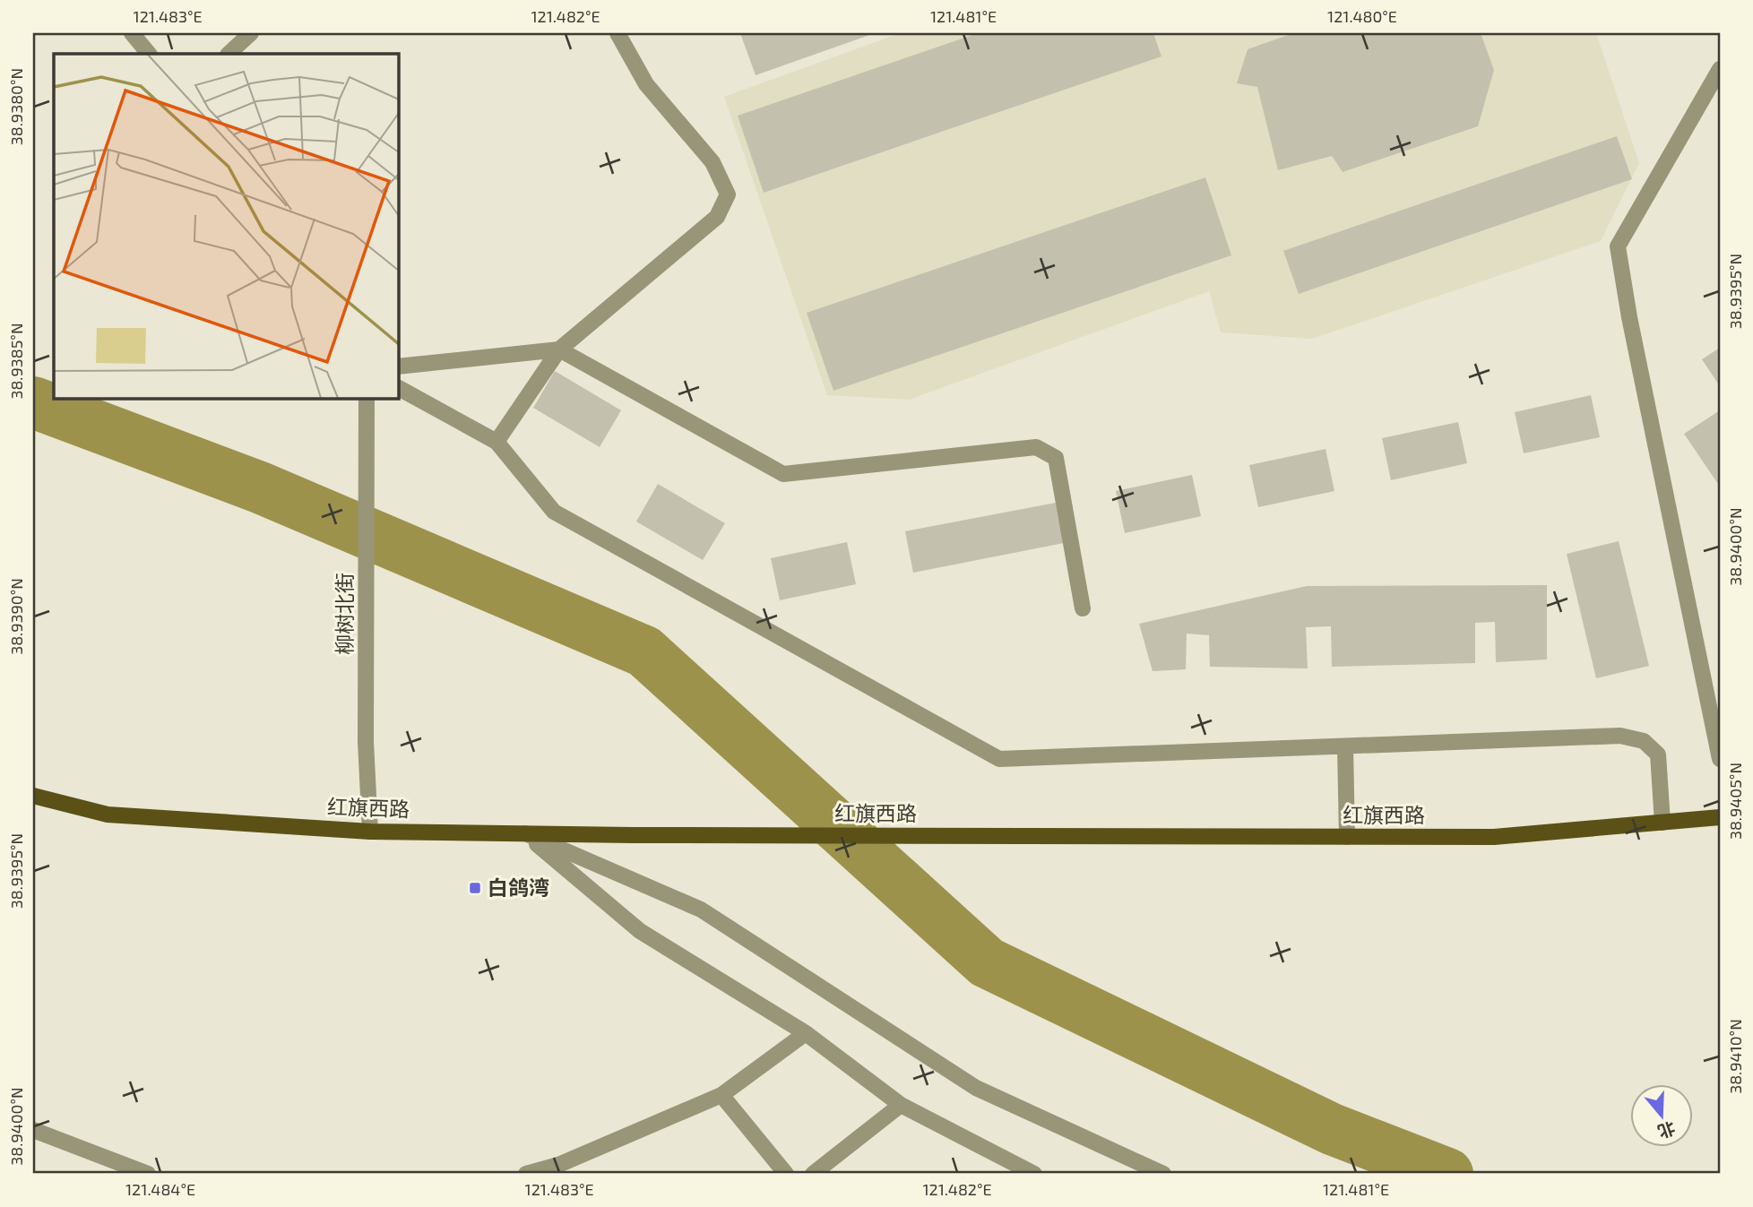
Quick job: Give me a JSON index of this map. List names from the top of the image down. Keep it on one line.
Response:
{"streets":{"main road":["红旗西路"],"street":["柳树北街"]},"crossings":[["柳树北街","红旗西路"]],"places":{"transit":["白鸽湾"]},"north":"bottom","coordinates":["121.483°E","121.482°E","121.481°E","121.480°E","38.9380°N","38.9395°N","38.9385°N","38.9400°N","38.9390°N","38.9405°N","38.9410°N","121.484°E"]}
